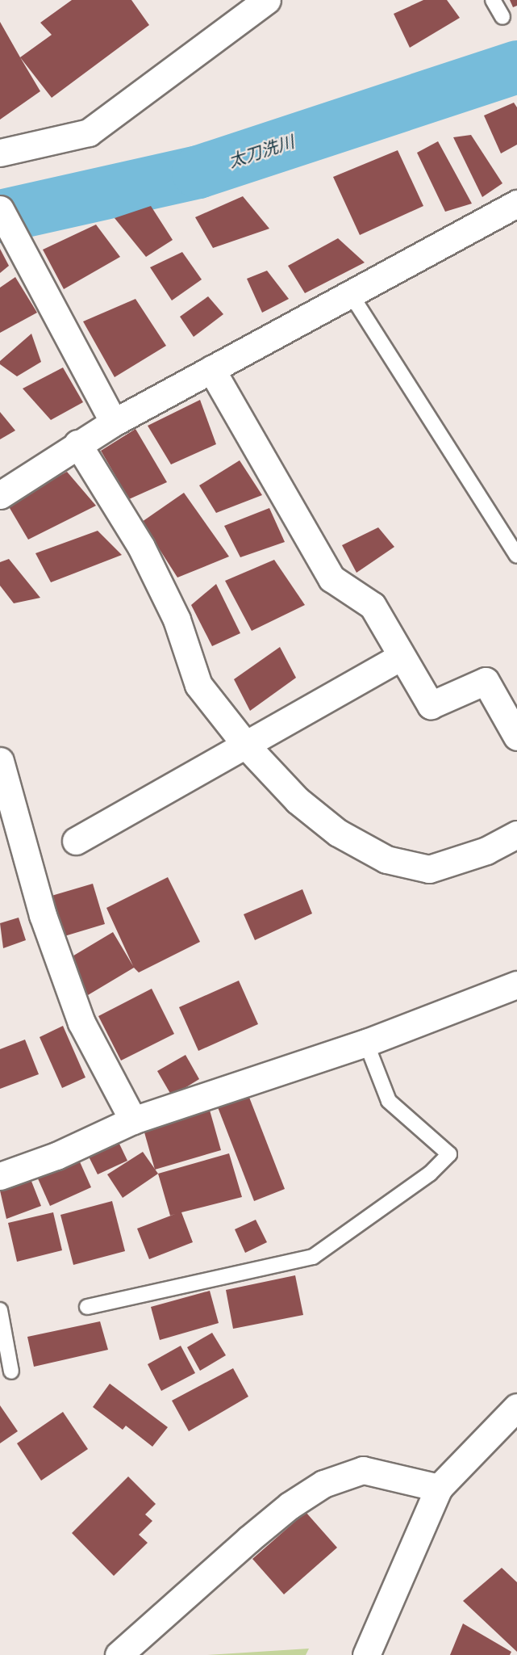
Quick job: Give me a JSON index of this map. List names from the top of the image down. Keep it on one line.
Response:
{"water":["太刀洗川"]}
